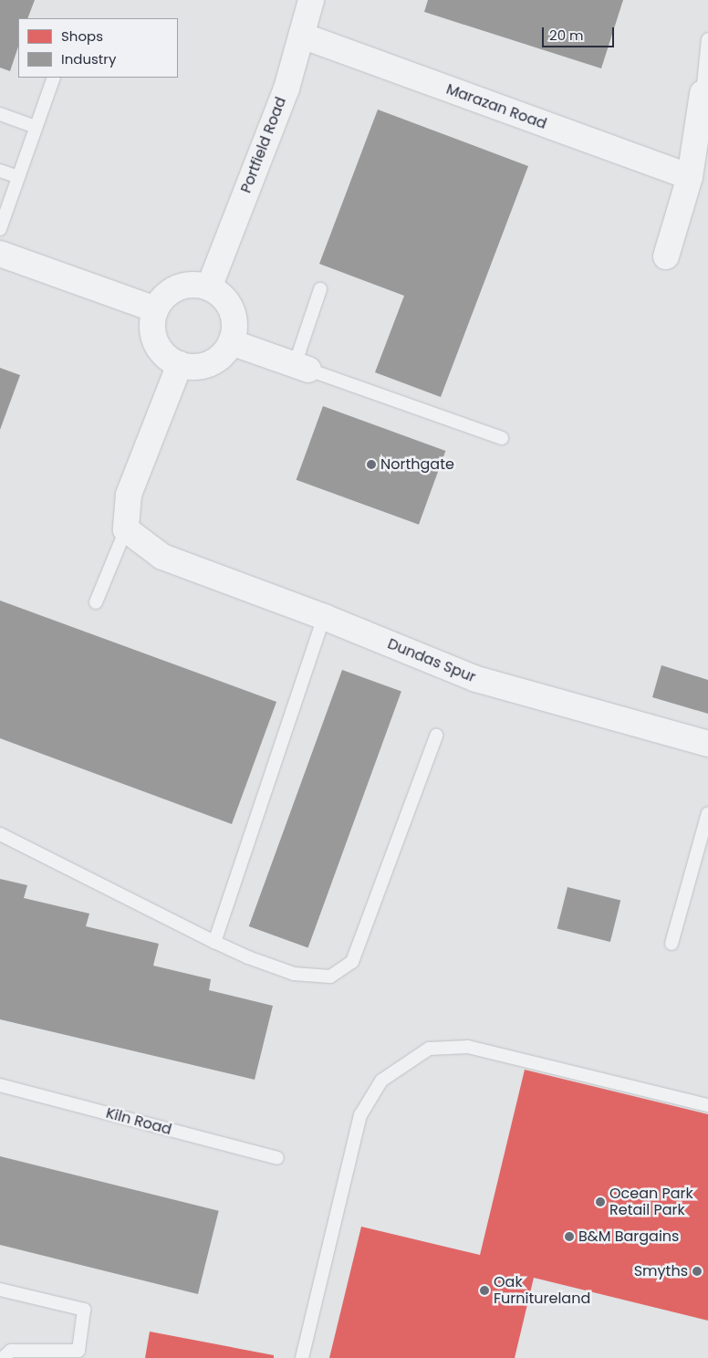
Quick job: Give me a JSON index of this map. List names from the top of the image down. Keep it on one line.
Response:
{"streets":{"street":["Marazan Road","Portfield Road","Dundas Spur"],"lane":["Kiln Road"]},"crossings":[["Marazan Road","Portfield Road"]],"places":["Northgate","Ocean Park Retail Park","B&M Bargains","Smyths","Oak Furnitureland"],"legend":["Shops","Industry"],"scale_bar":"20 m"}
